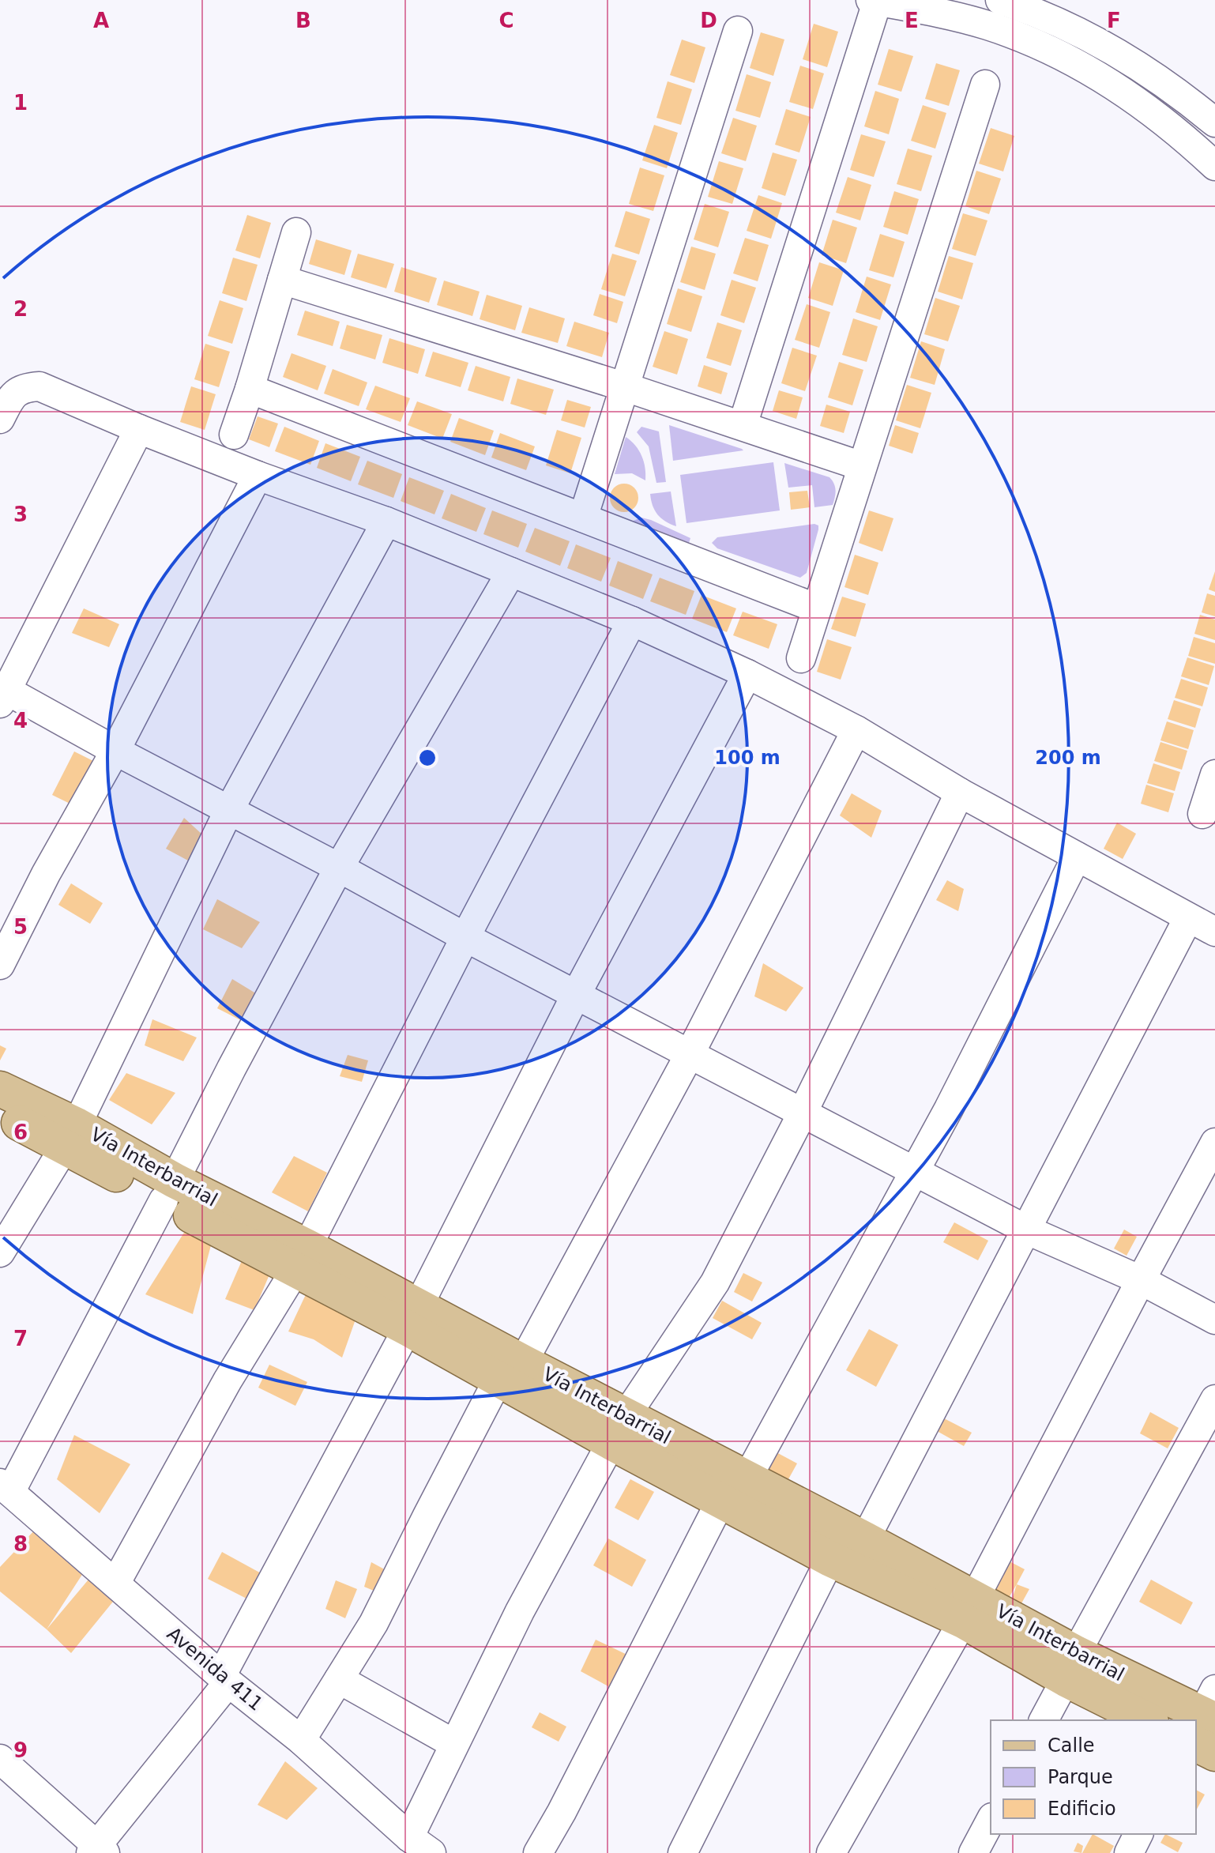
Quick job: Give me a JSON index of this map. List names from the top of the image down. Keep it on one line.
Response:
{"streets":{"main road":["Vía Interbarrial"],"street":["Avenida 411"]},"legend":["Calle","Parque","Edificio"],"grid":{"columns":["A","B","C","D","E","F"],"rows":["1","2","3","4","5","6","7","8","9"]},"rings":["100 m","200 m"]}
